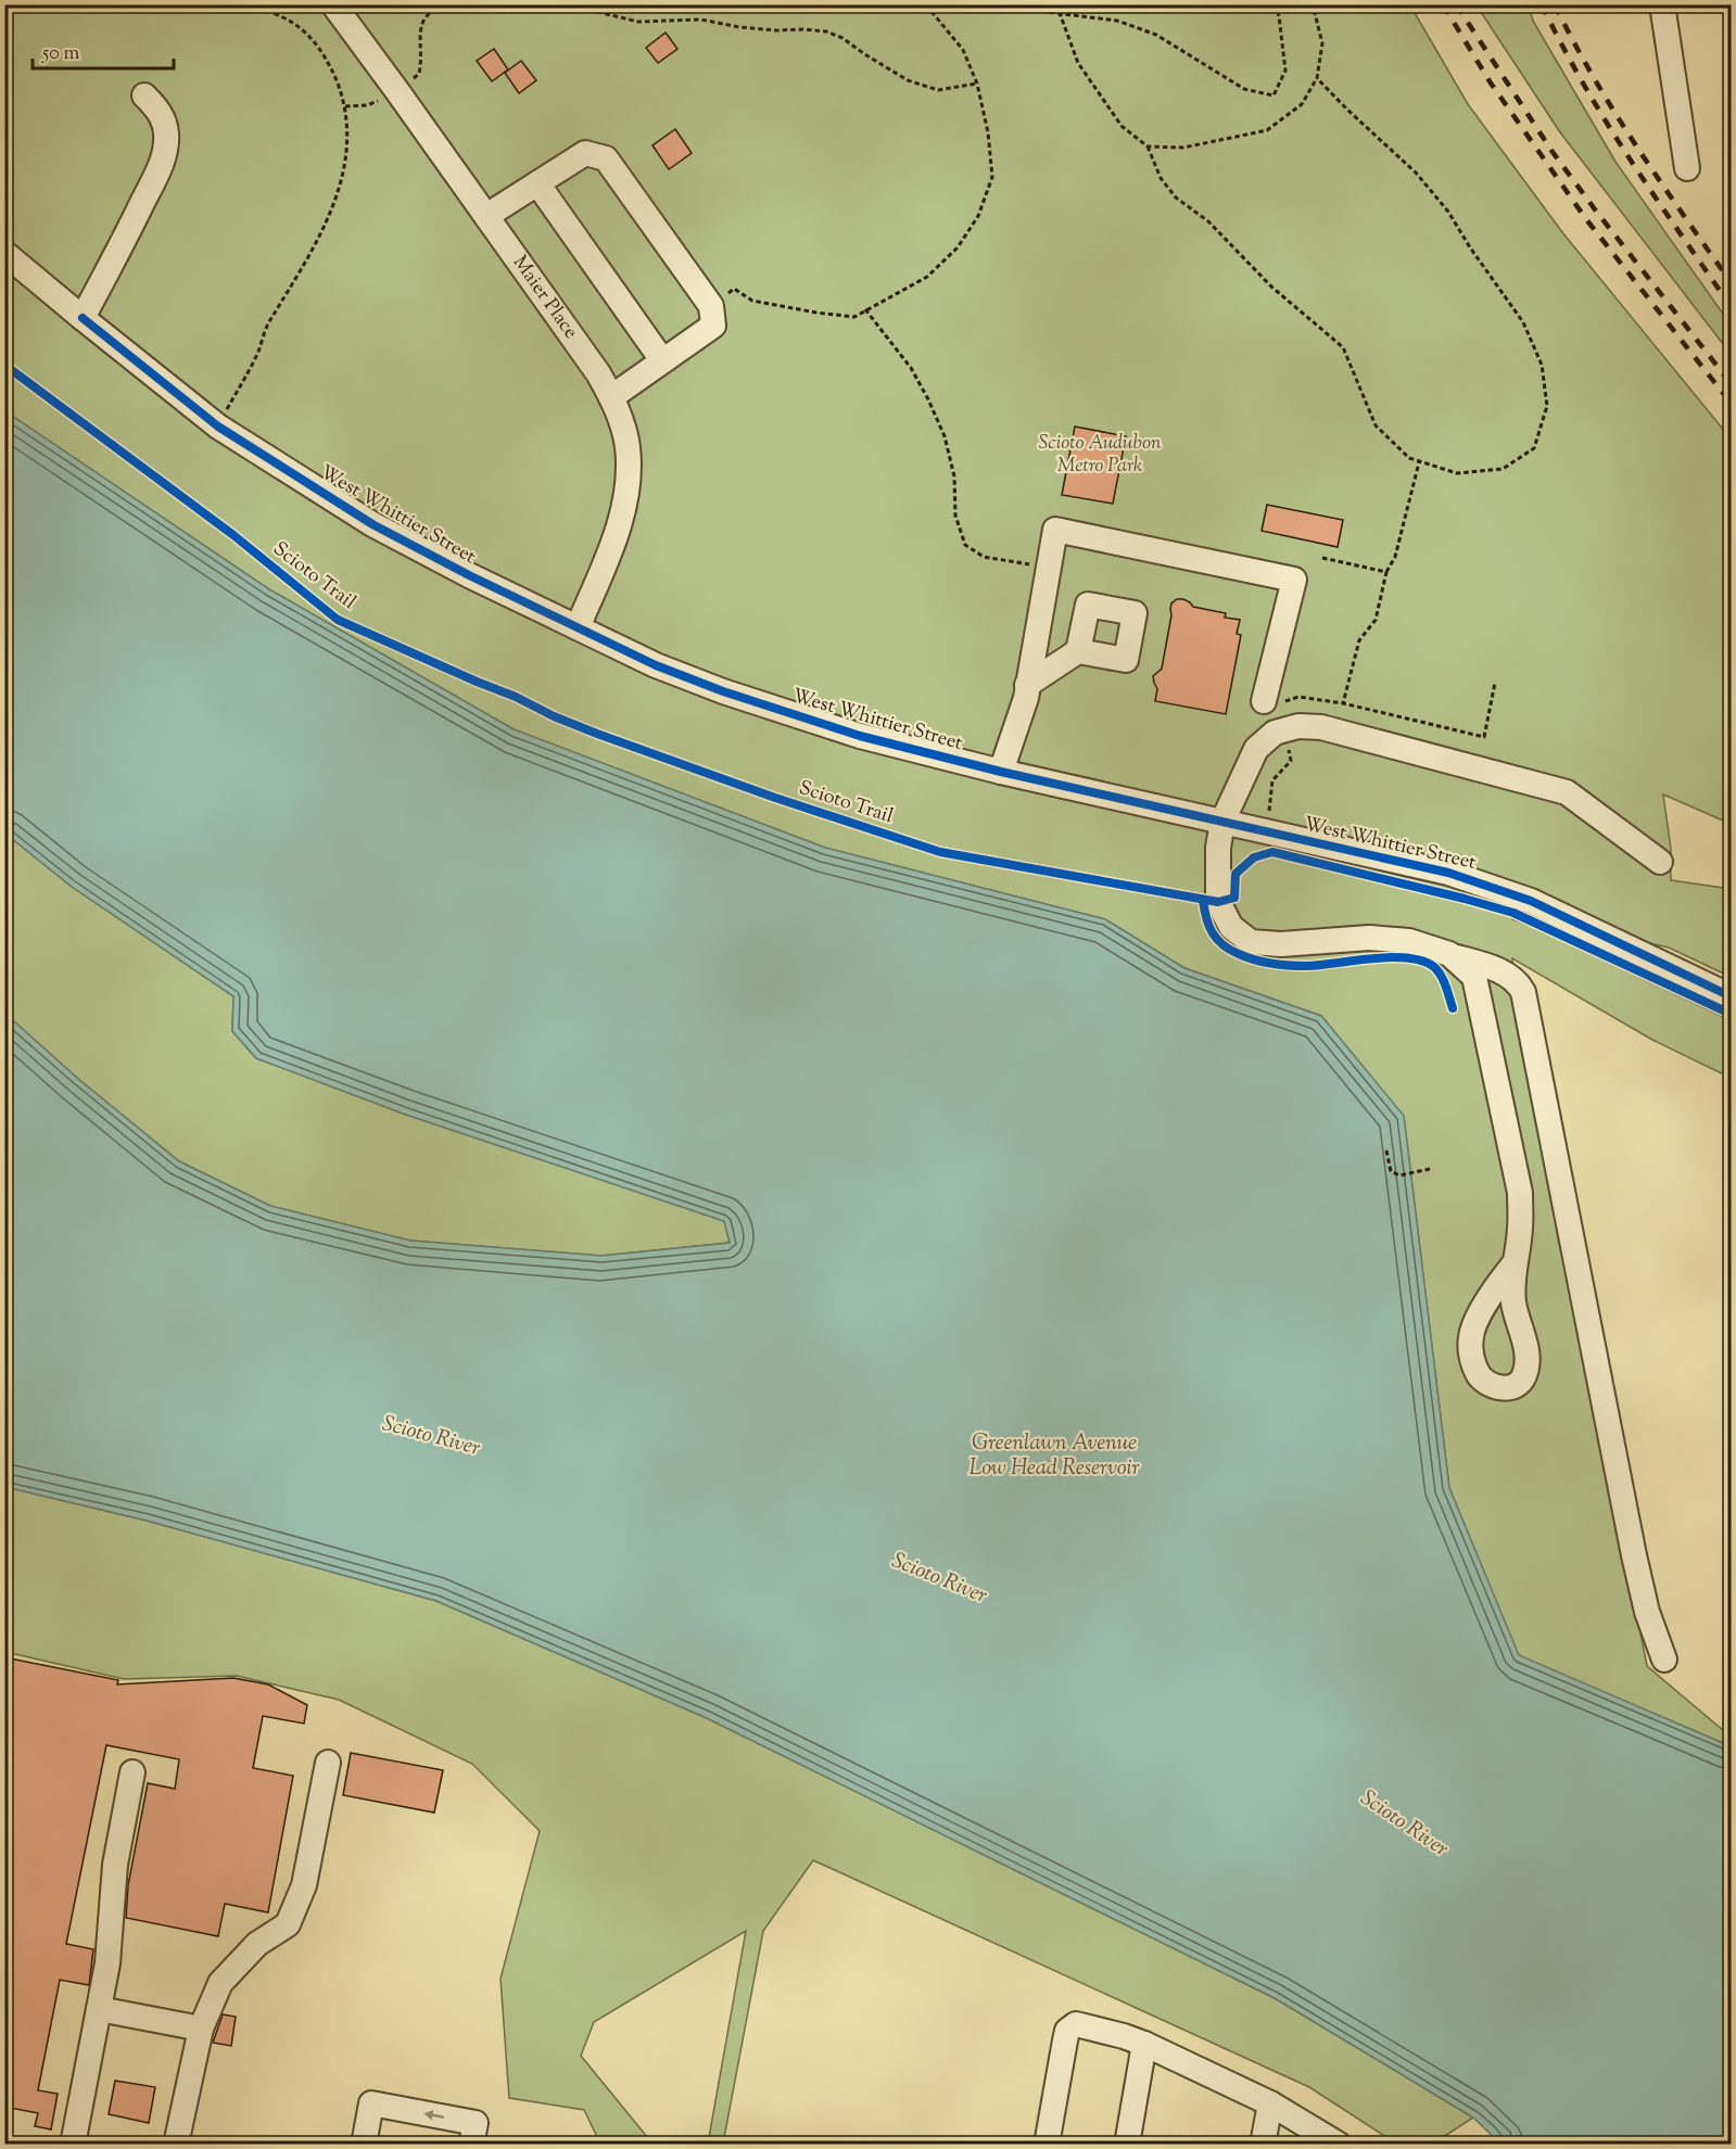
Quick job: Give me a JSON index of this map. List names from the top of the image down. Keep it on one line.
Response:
{"streets":{"street":["Maier Place","West Whittier Street"],"cycle path":["Scioto Trail"]},"crossings":[["Maier Place","West Whittier Street"]],"water":["Scioto River","Greenlawn Avenue Low Head Reservoir"],"parks":["Scioto Audubon Metro Park"],"scale_bar":"50 m"}
